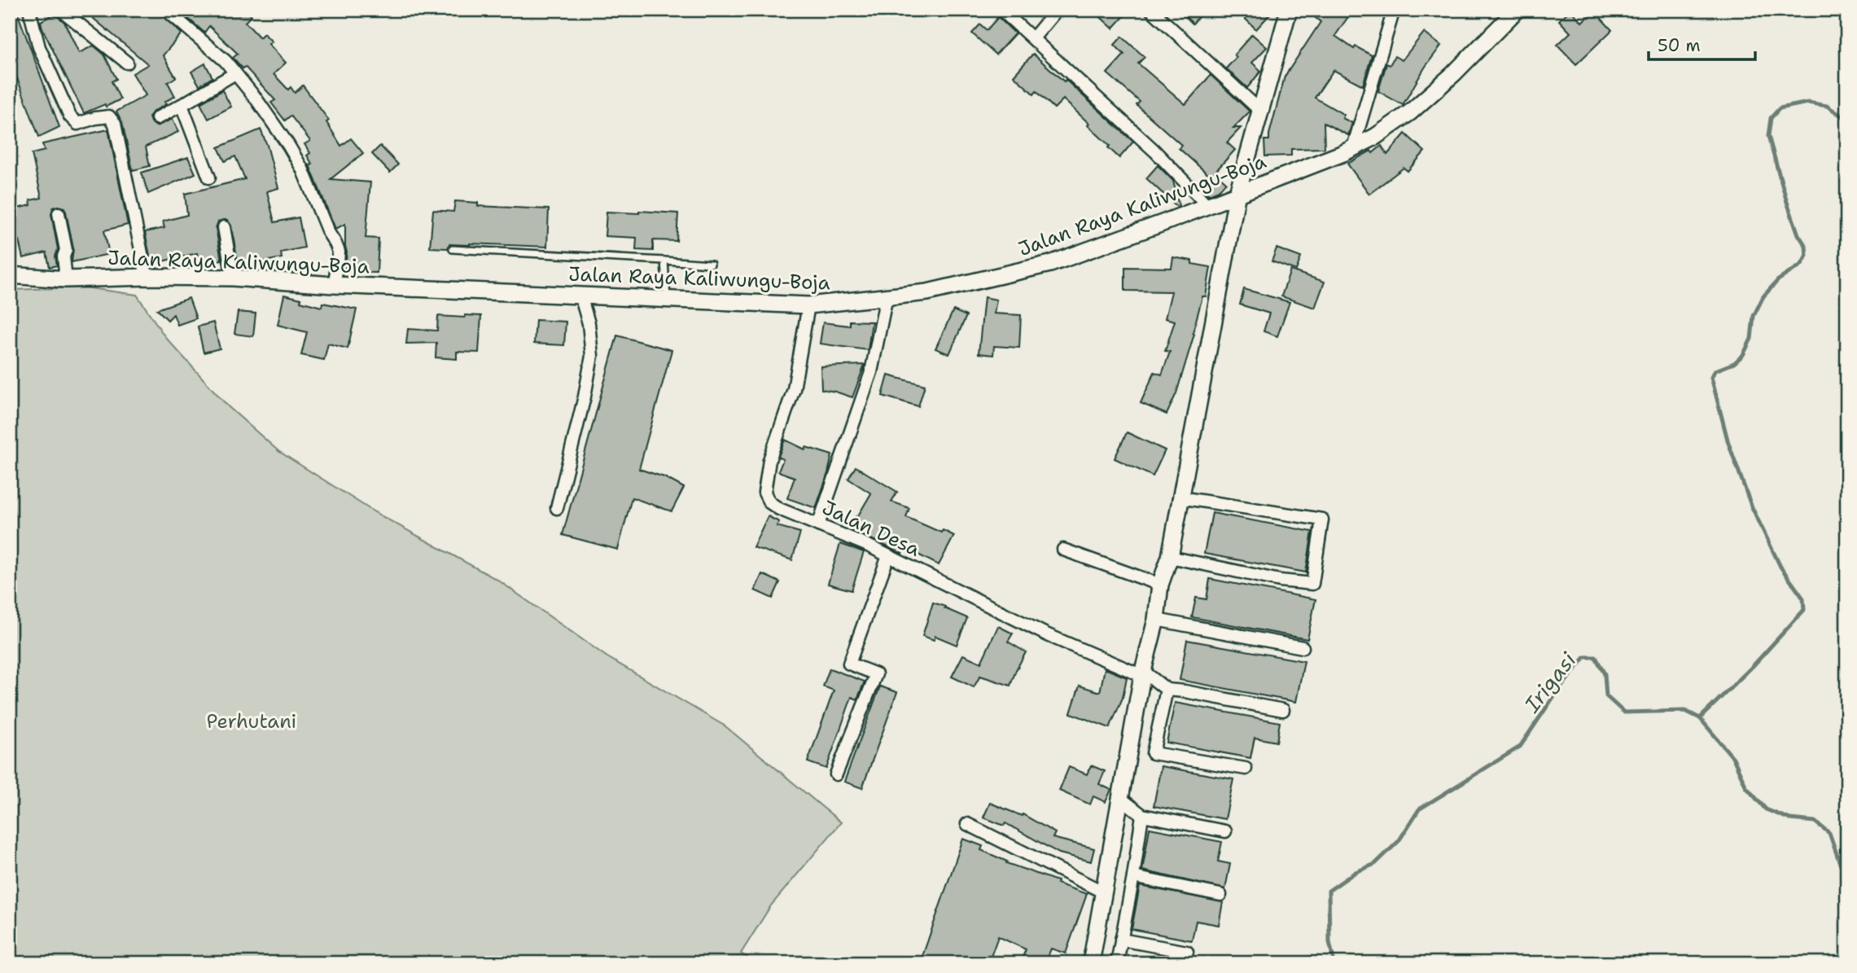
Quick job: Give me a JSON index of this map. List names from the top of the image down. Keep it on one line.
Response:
{"streets":{"main road":["Jalan Raya Kaliwungu-Boja"],"street":["Jalan Desa"]},"crossings":[["Jalan Raya Kaliwungu-Boja","Jalan Desa"]],"water":["Irigasi"],"parks":["Perhutani"],"scale_bar":"50 m"}
